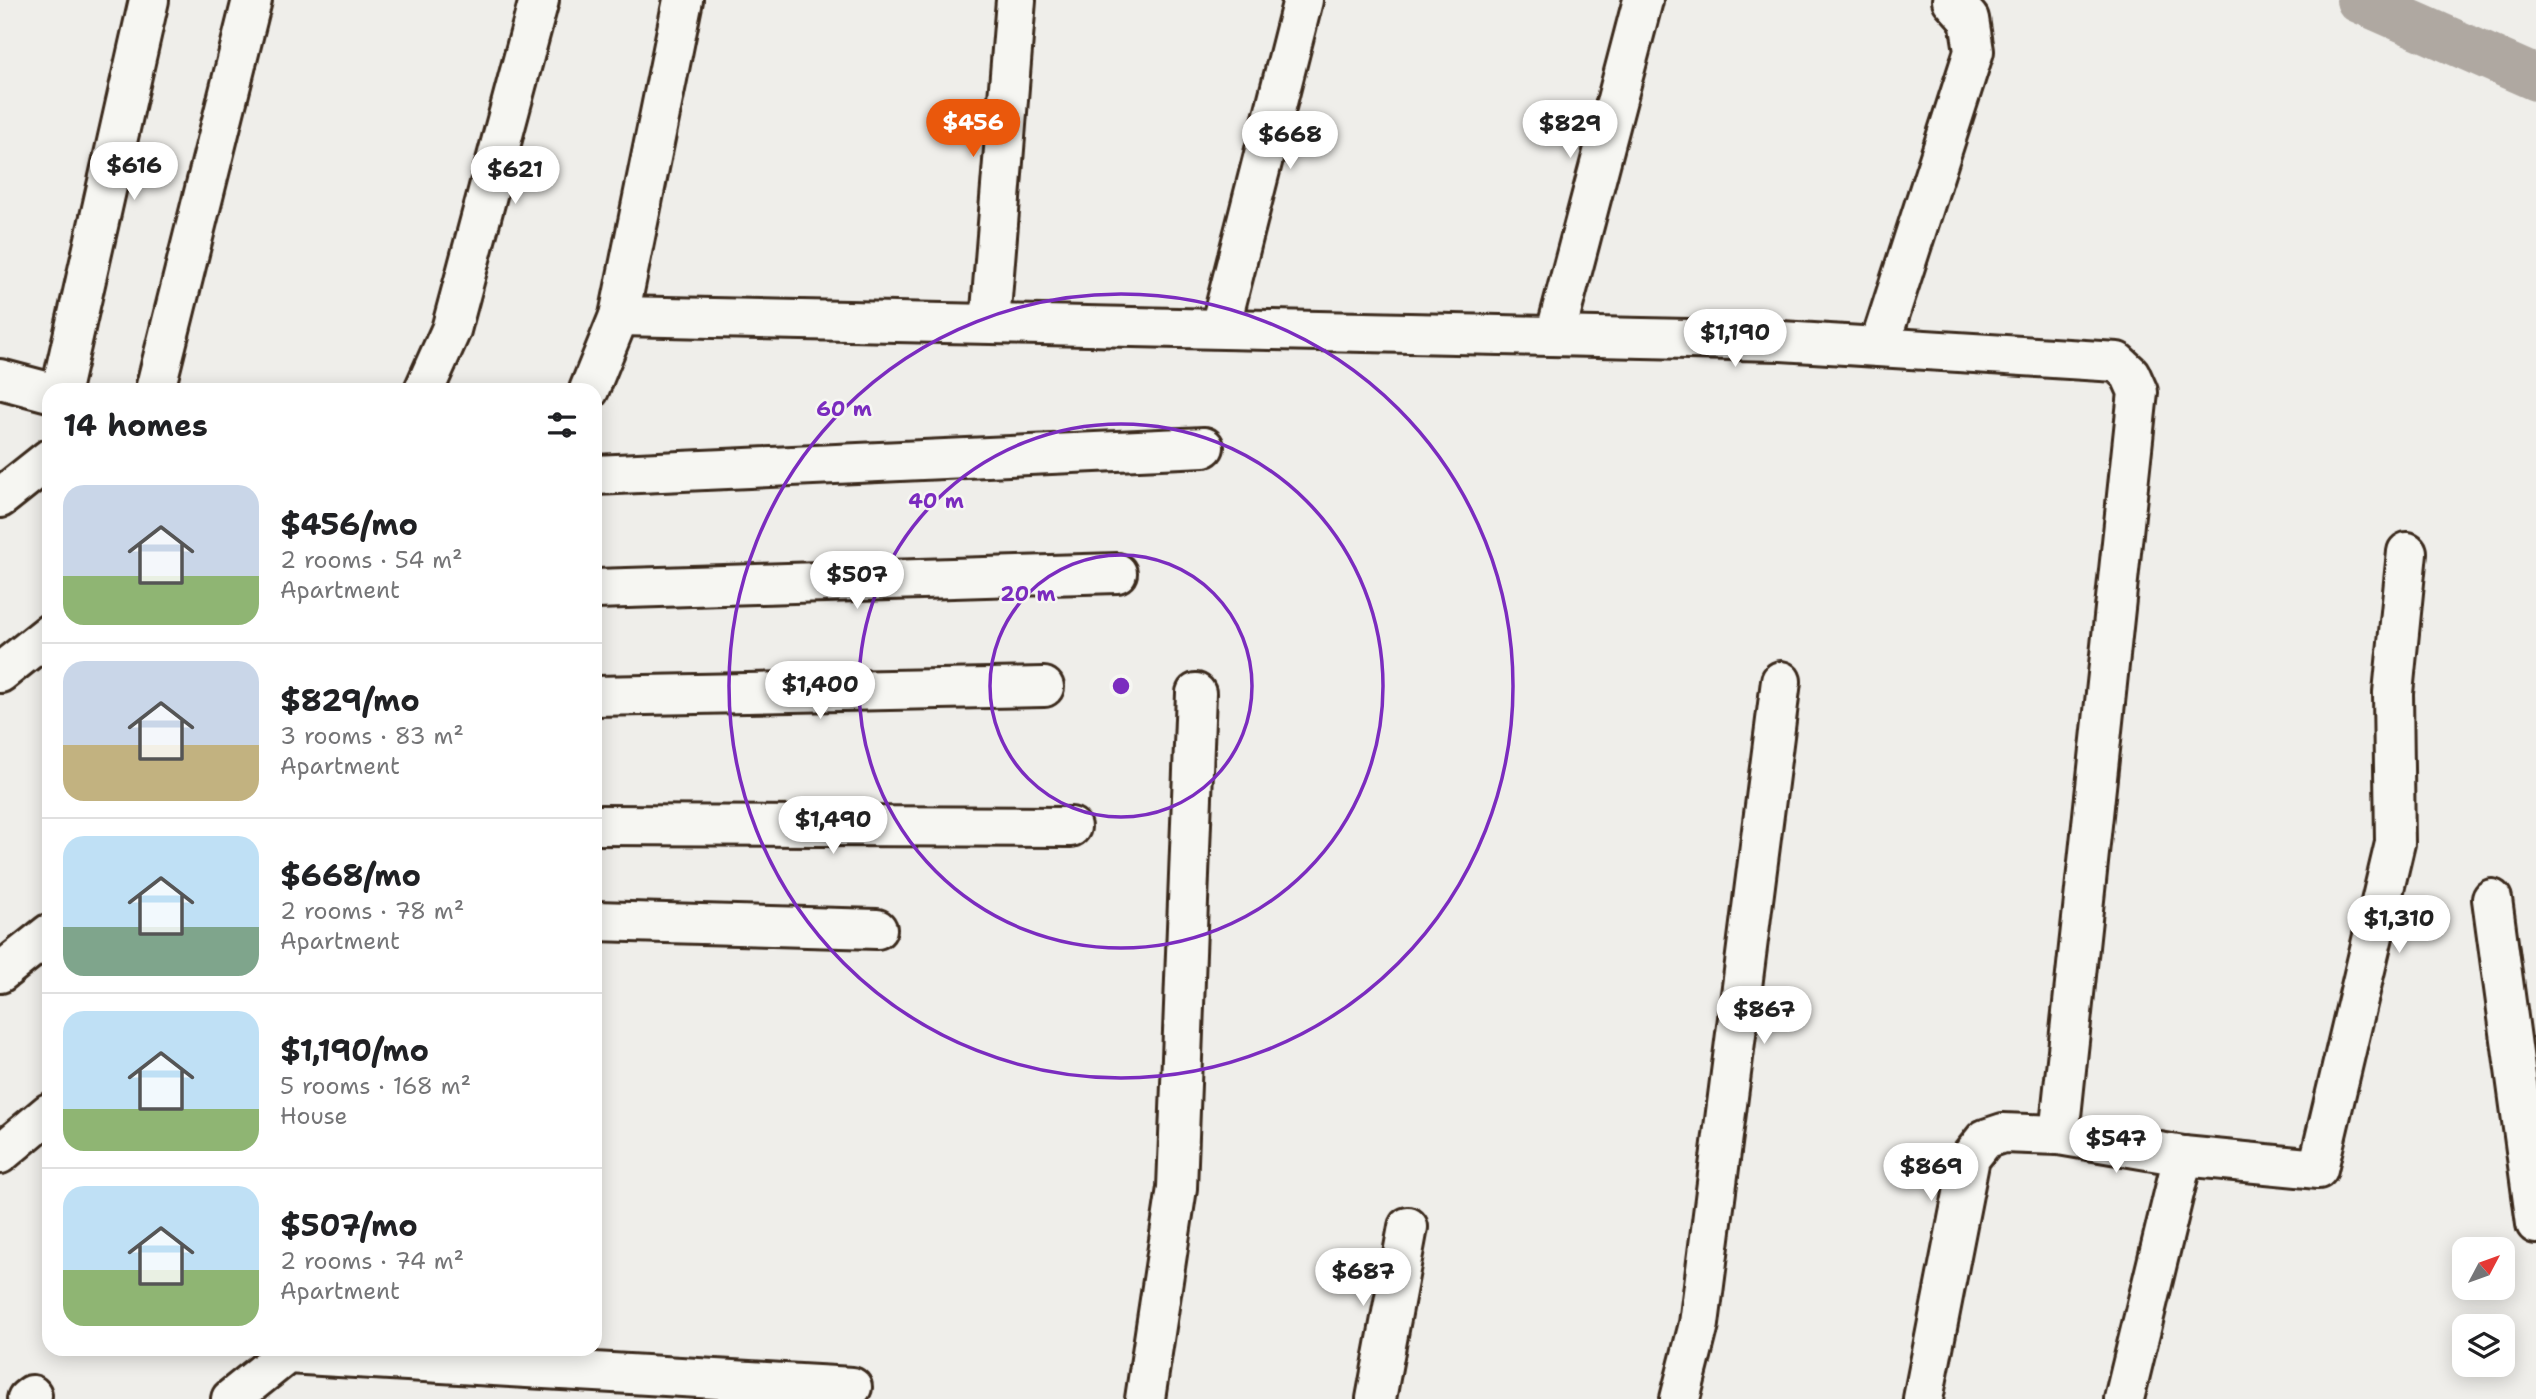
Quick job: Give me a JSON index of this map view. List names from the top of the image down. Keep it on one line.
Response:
{"north":"top right","page":{"price":["$456","$829","$668","$616","$621","$1,190","$507","$1,400","$1,490","$1,310","$867","$547","$869","$687"],"heading":"14 homes","list":[{"name":"$456/mo","note":"2 rooms · 54 m² · Apartment"},{"name":"$829/mo","note":"3 rooms · 83 m² · Apartment"},{"name":"$668/mo","note":"2 rooms · 78 m² · Apartment"},{"name":"$1,190/mo","note":"5 rooms · 168 m² · House"},{"name":"$507/mo","note":"2 rooms · 74 m² · Apartment"}]},"rings":["60 m","40 m","20 m"]}
